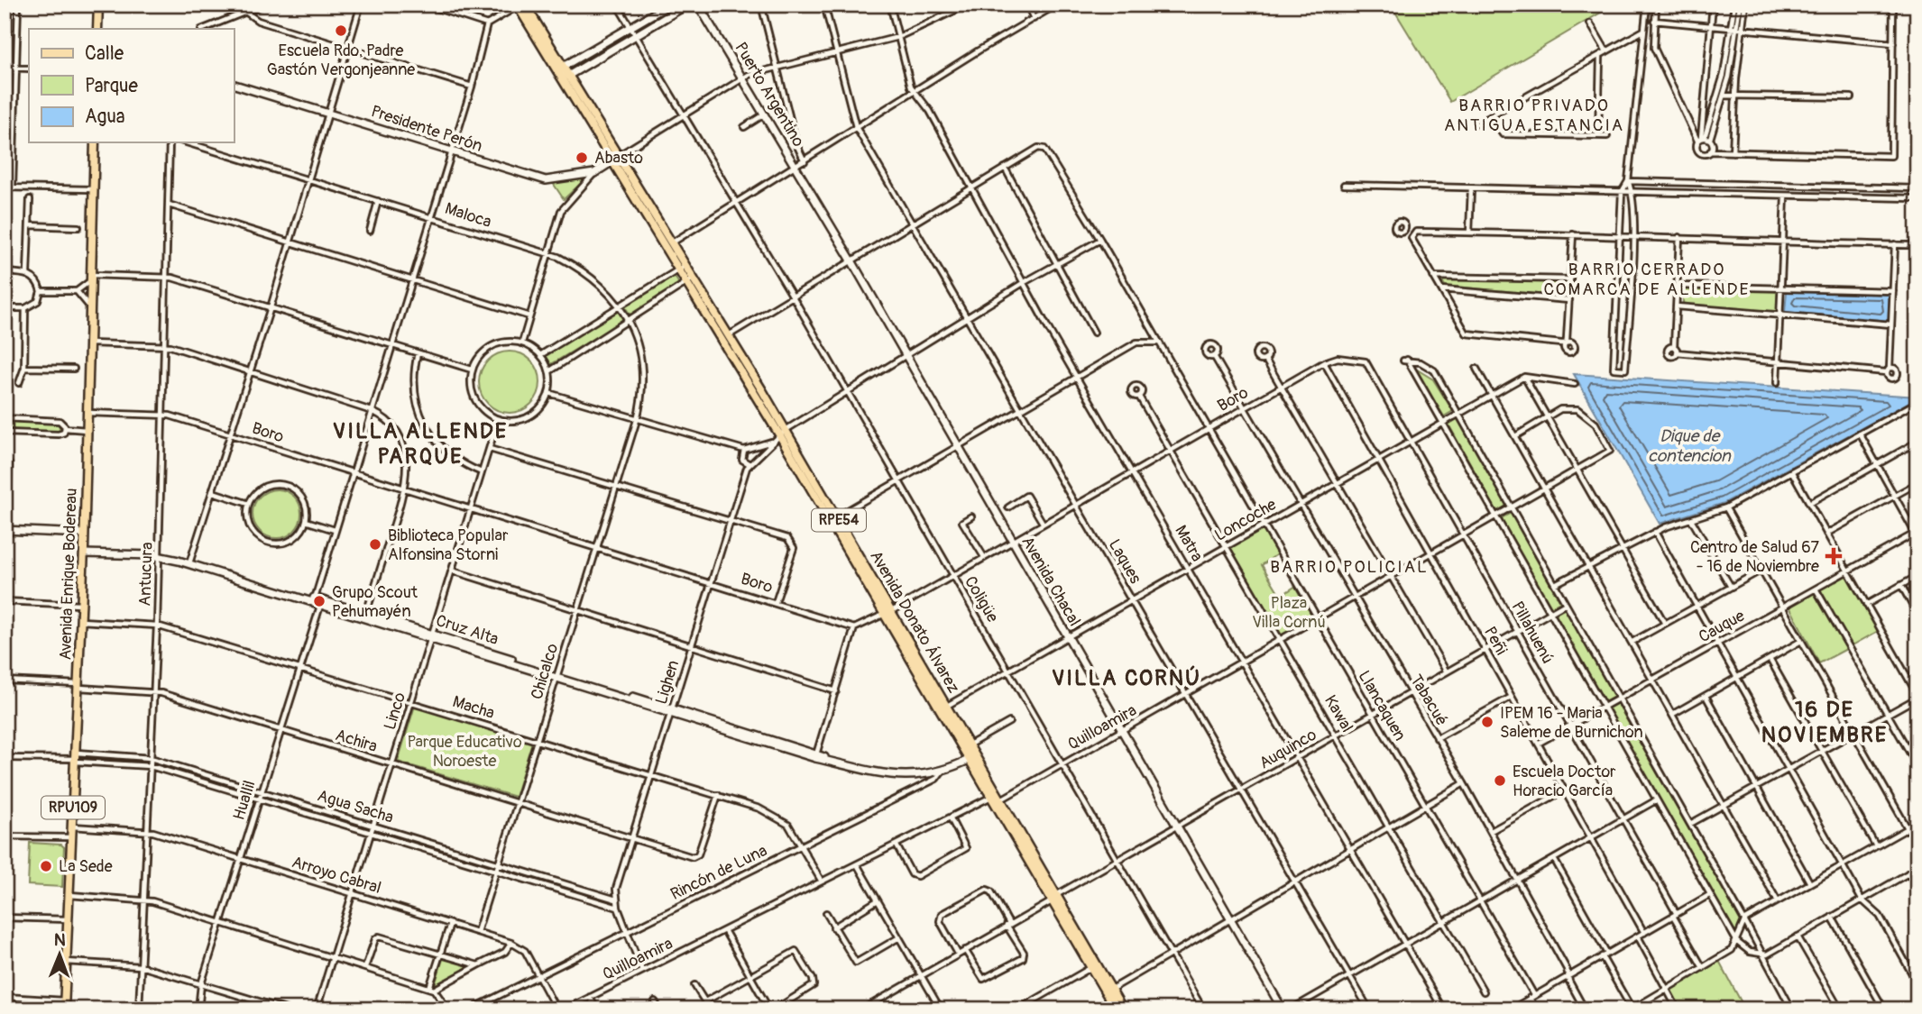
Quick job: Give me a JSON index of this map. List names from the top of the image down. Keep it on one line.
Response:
{"streets":{"main road":["Puerto Argentino","Presidente Perón","RPE54","Avenida Enrique Bodereau","Avenida Chacal","Avenida Donato Álvarez","Cruz Alta","RPU109","Rincón de Luna"],"street":["Maloca","Boro","Loncoche","Matra","Laques","Antucura","Coligüe","Cauque","Pillahuenú","Peñi","Chicalco","Lighen","Tabacué","Llancaquen","Macha","Linco","Kawal","Quilloamira","Achira","Auquinco","Huallil","Agua Sacha","Arroyo Cabral"]},"crossings":[["Puerto Argentino","Avenida Chacal"],["Presidente Perón","RPE54"],["Presidente Perón","Avenida Donato Álvarez"],["Presidente Perón","Huallil"],["Maloca","Chicalco"],["Maloca","Huallil"],["Boro","Matra"],["Boro","Laques"],["Boro","Avenida Enrique Bodereau"],["Boro","Antucura"],["Boro","Avenida Chacal"],["Boro","Coligüe"],["Boro","Avenida Donato Álvarez"],["Boro","Pillahuenú"],["Boro","Peñi"],["Boro","Chicalco"],["Boro","Lighen"],["Boro","Tabacué"],["Boro","Llancaquen"],["Boro","Linco"],["Boro","Kawal"],["Boro","Huallil"],["RPE54","Avenida Donato Álvarez"],["Loncoche","Matra"],["Loncoche","Laques"],["Loncoche","Avenida Chacal"],["Loncoche","Coligüe"],["Loncoche","Avenida Donato Álvarez"],["Loncoche","Pillahuenú"],["Loncoche","Peñi"],["Loncoche","Tabacué"],["Loncoche","Llancaquen"],["Loncoche","Kawal"],["Matra","Quilloamira"],["Matra","Auquinco"],["Laques","Quilloamira"],["Laques","Auquinco"],["Avenida Enrique Bodereau","Cruz Alta"],["Avenida Enrique Bodereau","Macha"],["Avenida Enrique Bodereau","Achira"],["Avenida Enrique Bodereau","Agua Sacha"],["Avenida Enrique Bodereau","Arroyo Cabral"],["Antucura","Cruz Alta"],["Antucura","Macha"],["Antucura","Achira"],["Antucura","Agua Sacha"],["Antucura","Arroyo Cabral"],["Avenida Chacal","Quilloamira"],["Avenida Chacal","Auquinco"],["Coligüe","Quilloamira"],["Coligüe","Auquinco"],["Avenida Donato Álvarez","Quilloamira"],["Avenida Donato Álvarez","Auquinco"],["Avenida Donato Álvarez","Rincón de Luna"],["Cauque","Pillahuenú"],["Cauque","Peñi"],["Cruz Alta","Chicalco"],["Cruz Alta","Lighen"],["Cruz Alta","Linco"],["Cruz Alta","Huallil"],["Cruz Alta","Rincón de Luna"],["Pillahuenú","Quilloamira"],["Pillahuenú","Auquinco"],["Peñi","Quilloamira"],["Peñi","Auquinco"],["Chicalco","Macha"],["Chicalco","Achira"],["Chicalco","Agua Sacha"],["Chicalco","Arroyo Cabral"],["Lighen","Macha"],["Lighen","Achira"],["Lighen","Agua Sacha"],["Tabacué","Quilloamira"],["Tabacué","Auquinco"],["Llancaquen","Quilloamira"],["Llancaquen","Auquinco"],["Macha","Linco"],["Macha","Quilloamira"],["Macha","Achira"],["Macha","Huallil"],["Macha","Rincón de Luna"],["Linco","Achira"],["Linco","Agua Sacha"],["Linco","Arroyo Cabral"],["Kawal","Quilloamira"],["Kawal","Auquinco"],["Achira","Huallil"],["Huallil","Agua Sacha"],["Huallil","Arroyo Cabral"],["Rincón de Luna","Arroyo Cabral"]],"districts":["BARRIO PRIVADO ANTIGUA ESTANCIA","BARRIO CERRADO COMARCA DE ALLENDE","VILLA ALLENDE PARQUE","BARRIO POLICIAL","VILLA CORNÚ","16 DE NOVIEMBRE"],"water":["Dique de contencion"],"parks":["Plaza Villa Cornú","Parque Educativo Noroeste"],"places":{"other":["Escuela Rdo. Padre Gastón Vergonjeanne","Abasto","Biblioteca Popular Alfonsina Storni","Grupo Scout Pehumayén","IPEM 16 - Maria Saleme de Burnichon","Escuela Doctor Horacio García","La Sede"],"health":["Centro de Salud 67 - 16 de Noviembre"]},"legend":["Calle","Parque","Agua"],"north":"top"}
